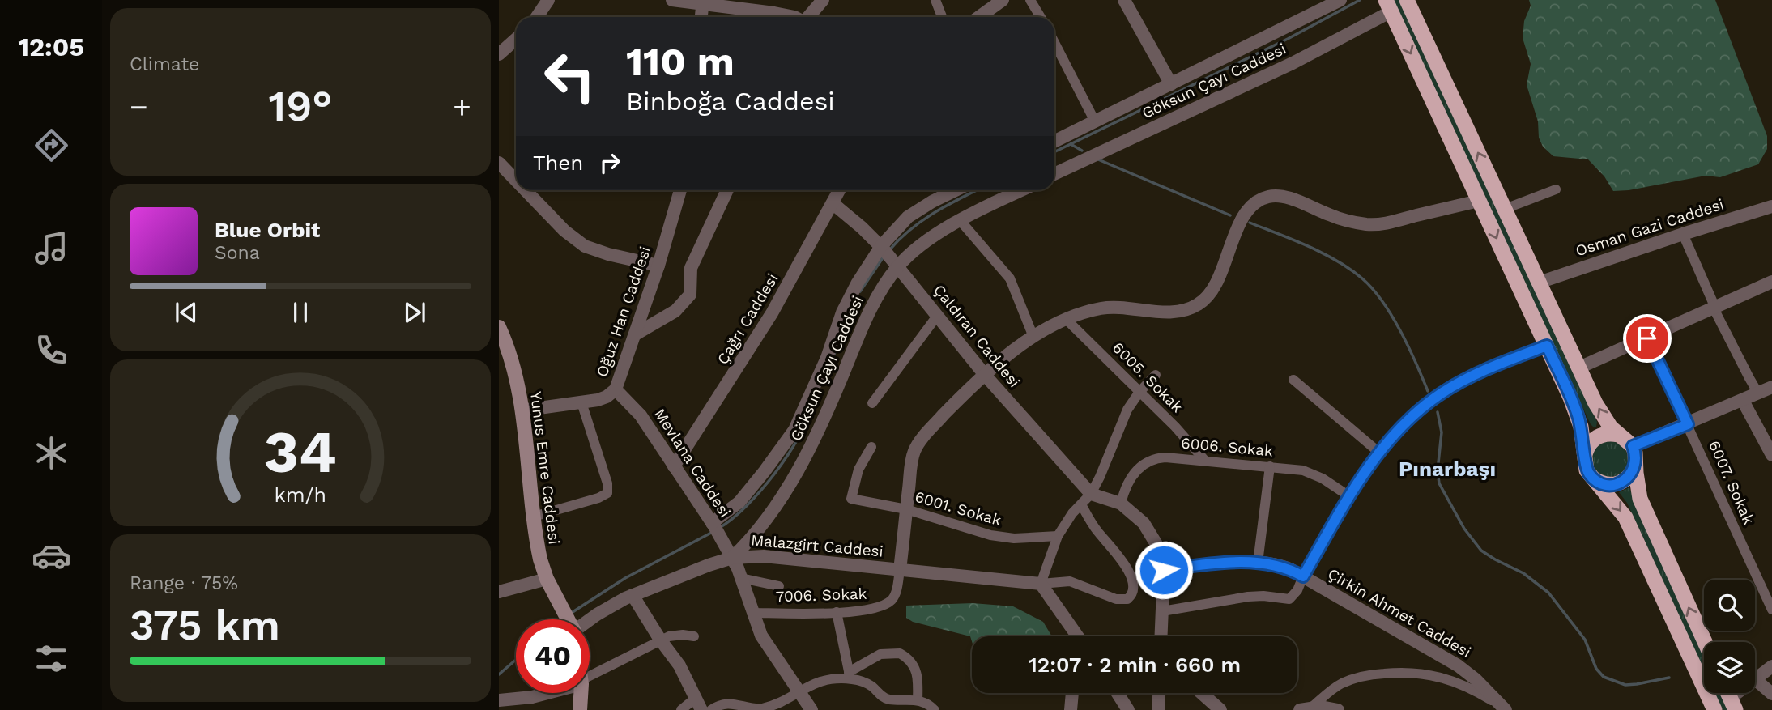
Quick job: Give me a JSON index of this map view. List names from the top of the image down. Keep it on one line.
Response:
{"streets":{"main road":["Yunus Emre Caddesi"],"street":["Göksun Çayı Caddesi","Osman Gazi Caddesi","Oğuz Han Caddesi","Çağrı Caddesi","Çaldıran Caddesi","6005. Sokak","6006. Sokak","Mevlana Caddesi","6007. Sokak","6001. Sokak","Malazgirt Caddesi","7006. Sokak","Çirkin Ahmet Caddesi"]},"crossings":[["Göksun Çayı Caddesi","Çaldıran Caddesi"],["Göksun Çayı Caddesi","Mevlana Caddesi"],["Göksun Çayı Caddesi","Malazgirt Caddesi"],["Oğuz Han Caddesi","Mevlana Caddesi"],["Oğuz Han Caddesi","Yunus Emre Caddesi"],["Çağrı Caddesi","Çaldıran Caddesi"],["Çağrı Caddesi","Mevlana Caddesi"],["6005. Sokak","6006. Sokak"],["Mevlana Caddesi","Malazgirt Caddesi"],["Mevlana Caddesi","7006. Sokak"],["Malazgirt Caddesi","7006. Sokak"]],"districts":["Pınarbaşı"],"page":{"tabs":"12:05","tile":["Climate",["Range · 75%","375 km"]],"turn":["110 m","Binboğa Caddesi"],"heat":["−","19°","+"],"then":"Then","song":["Blue Orbit","Sona"],"limit":"40","trip":"12:07 · 2 min · 660 m","gauge":["34","km/h"]}}
